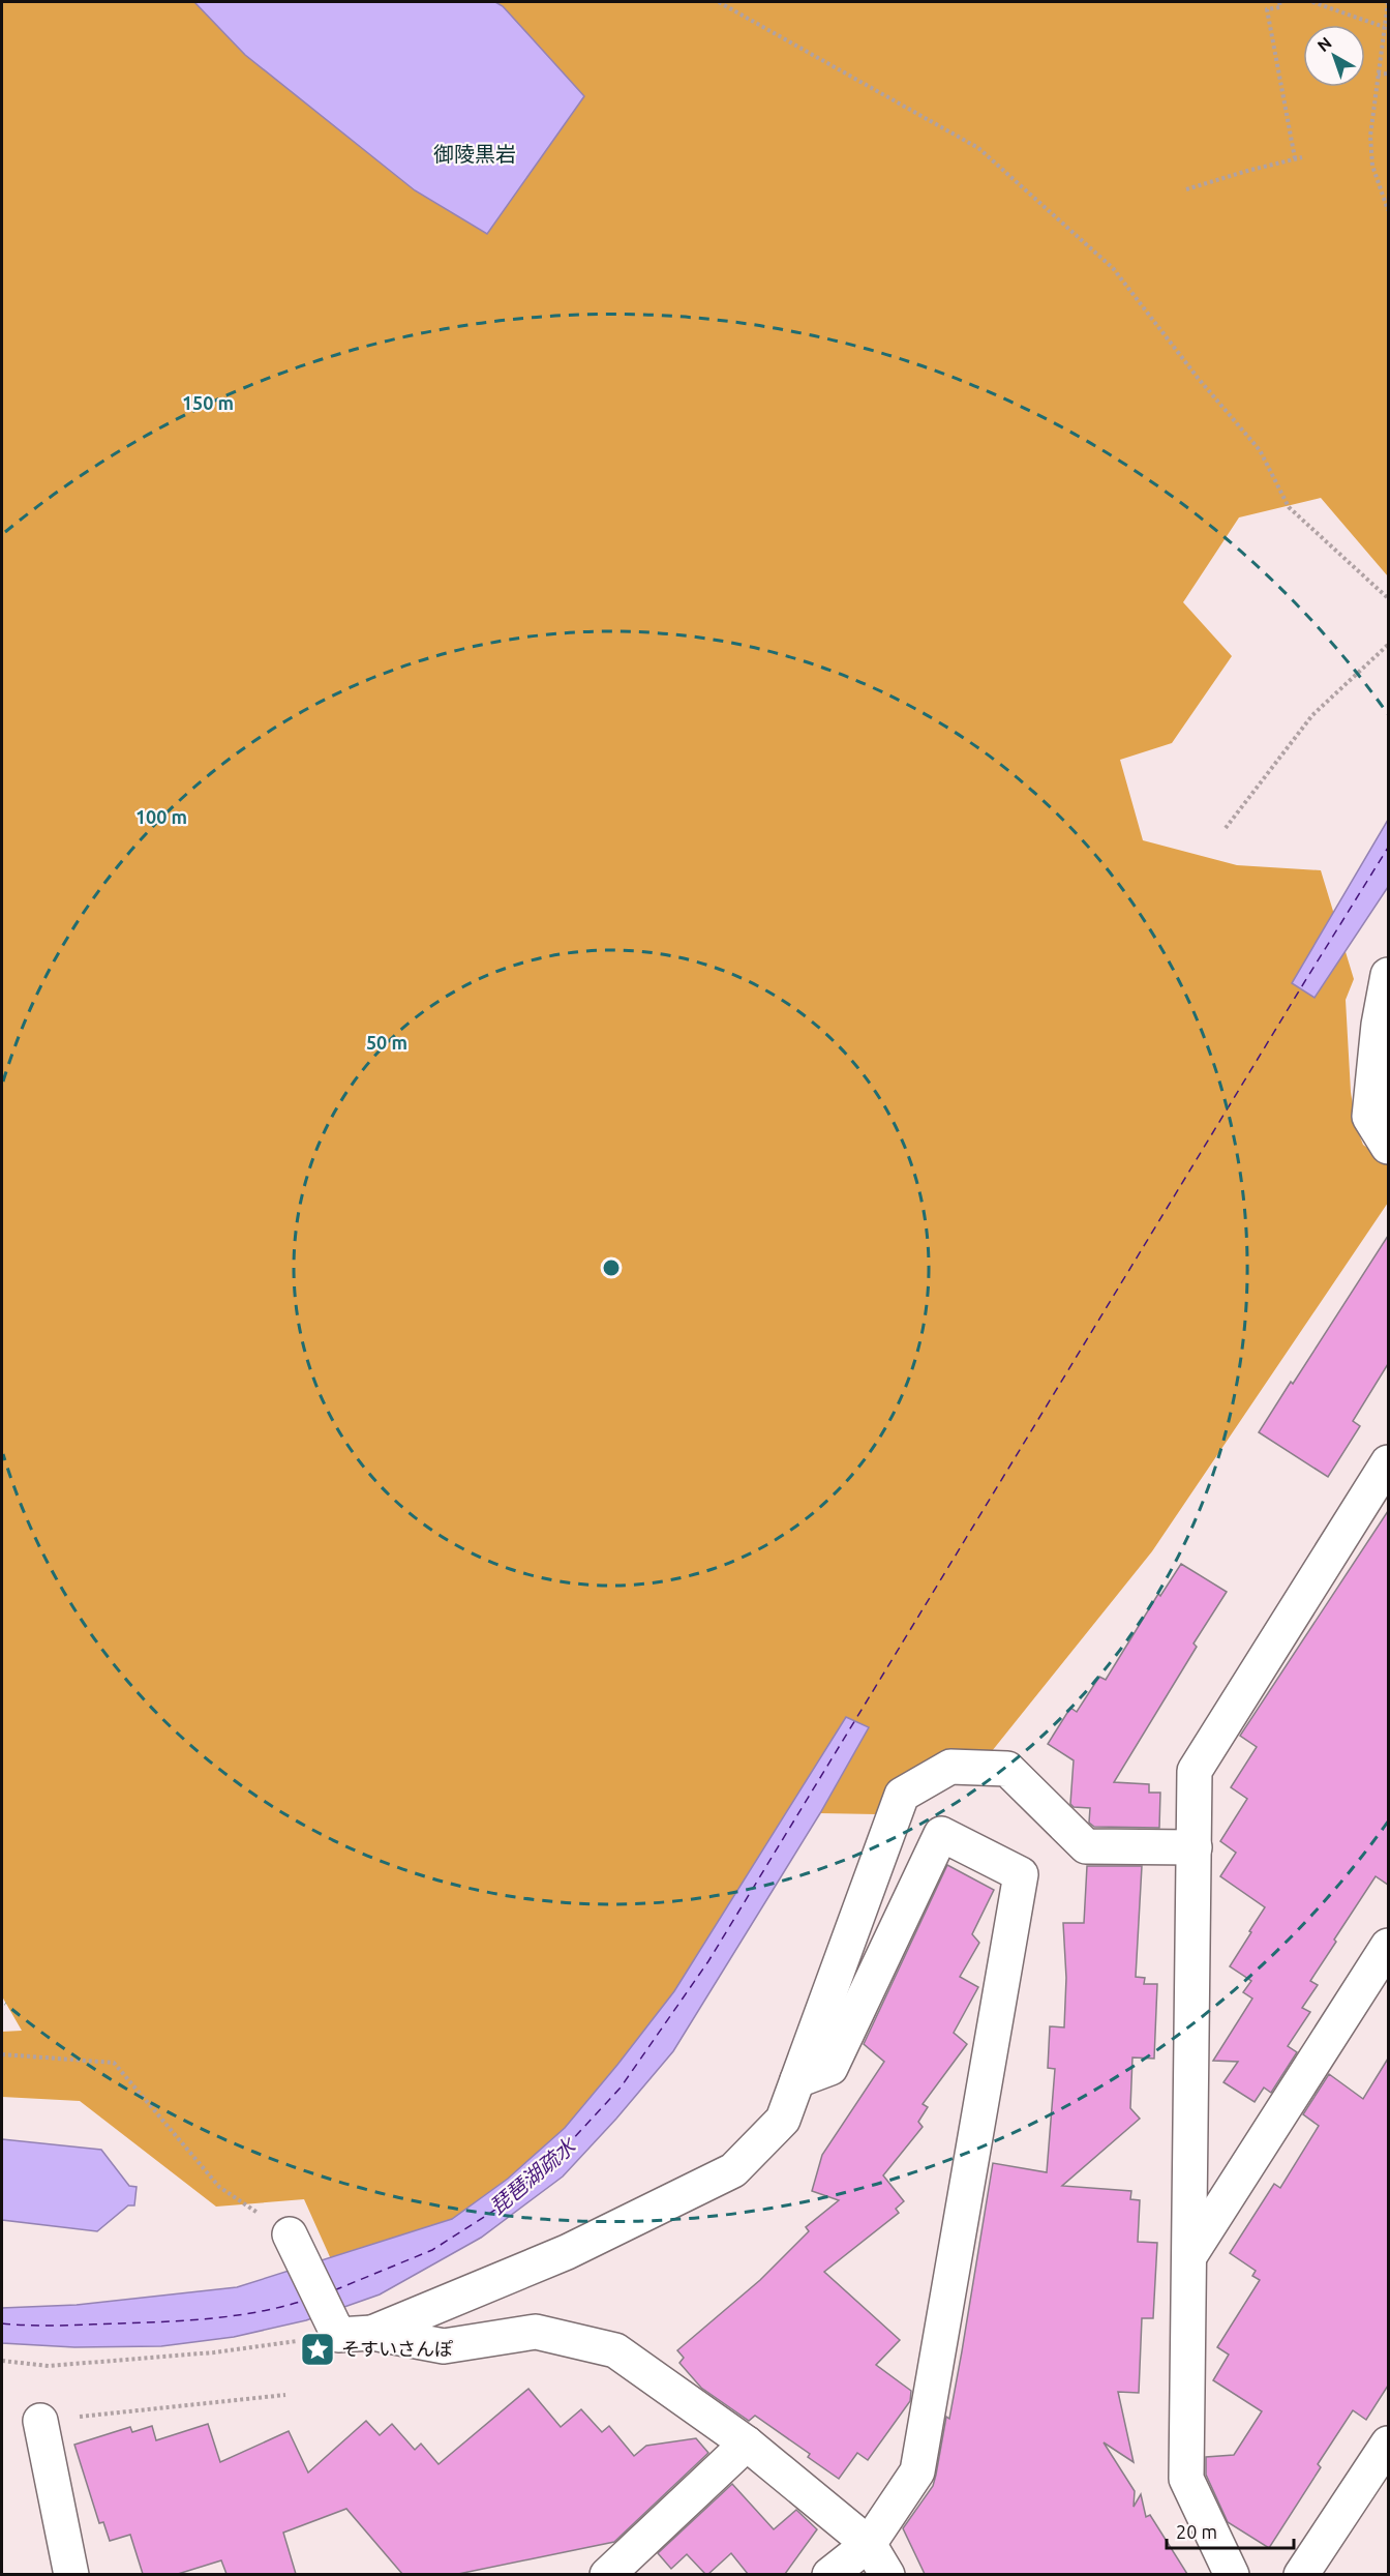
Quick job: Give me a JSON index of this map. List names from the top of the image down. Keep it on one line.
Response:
{"districts":["御陵黒岩"],"water":["琵琶湖疏水"],"places":{"place":["そすいさんぽ"]},"scale_bar":"20 m","north":"top left","rings":["150 m","100 m","50 m"]}
